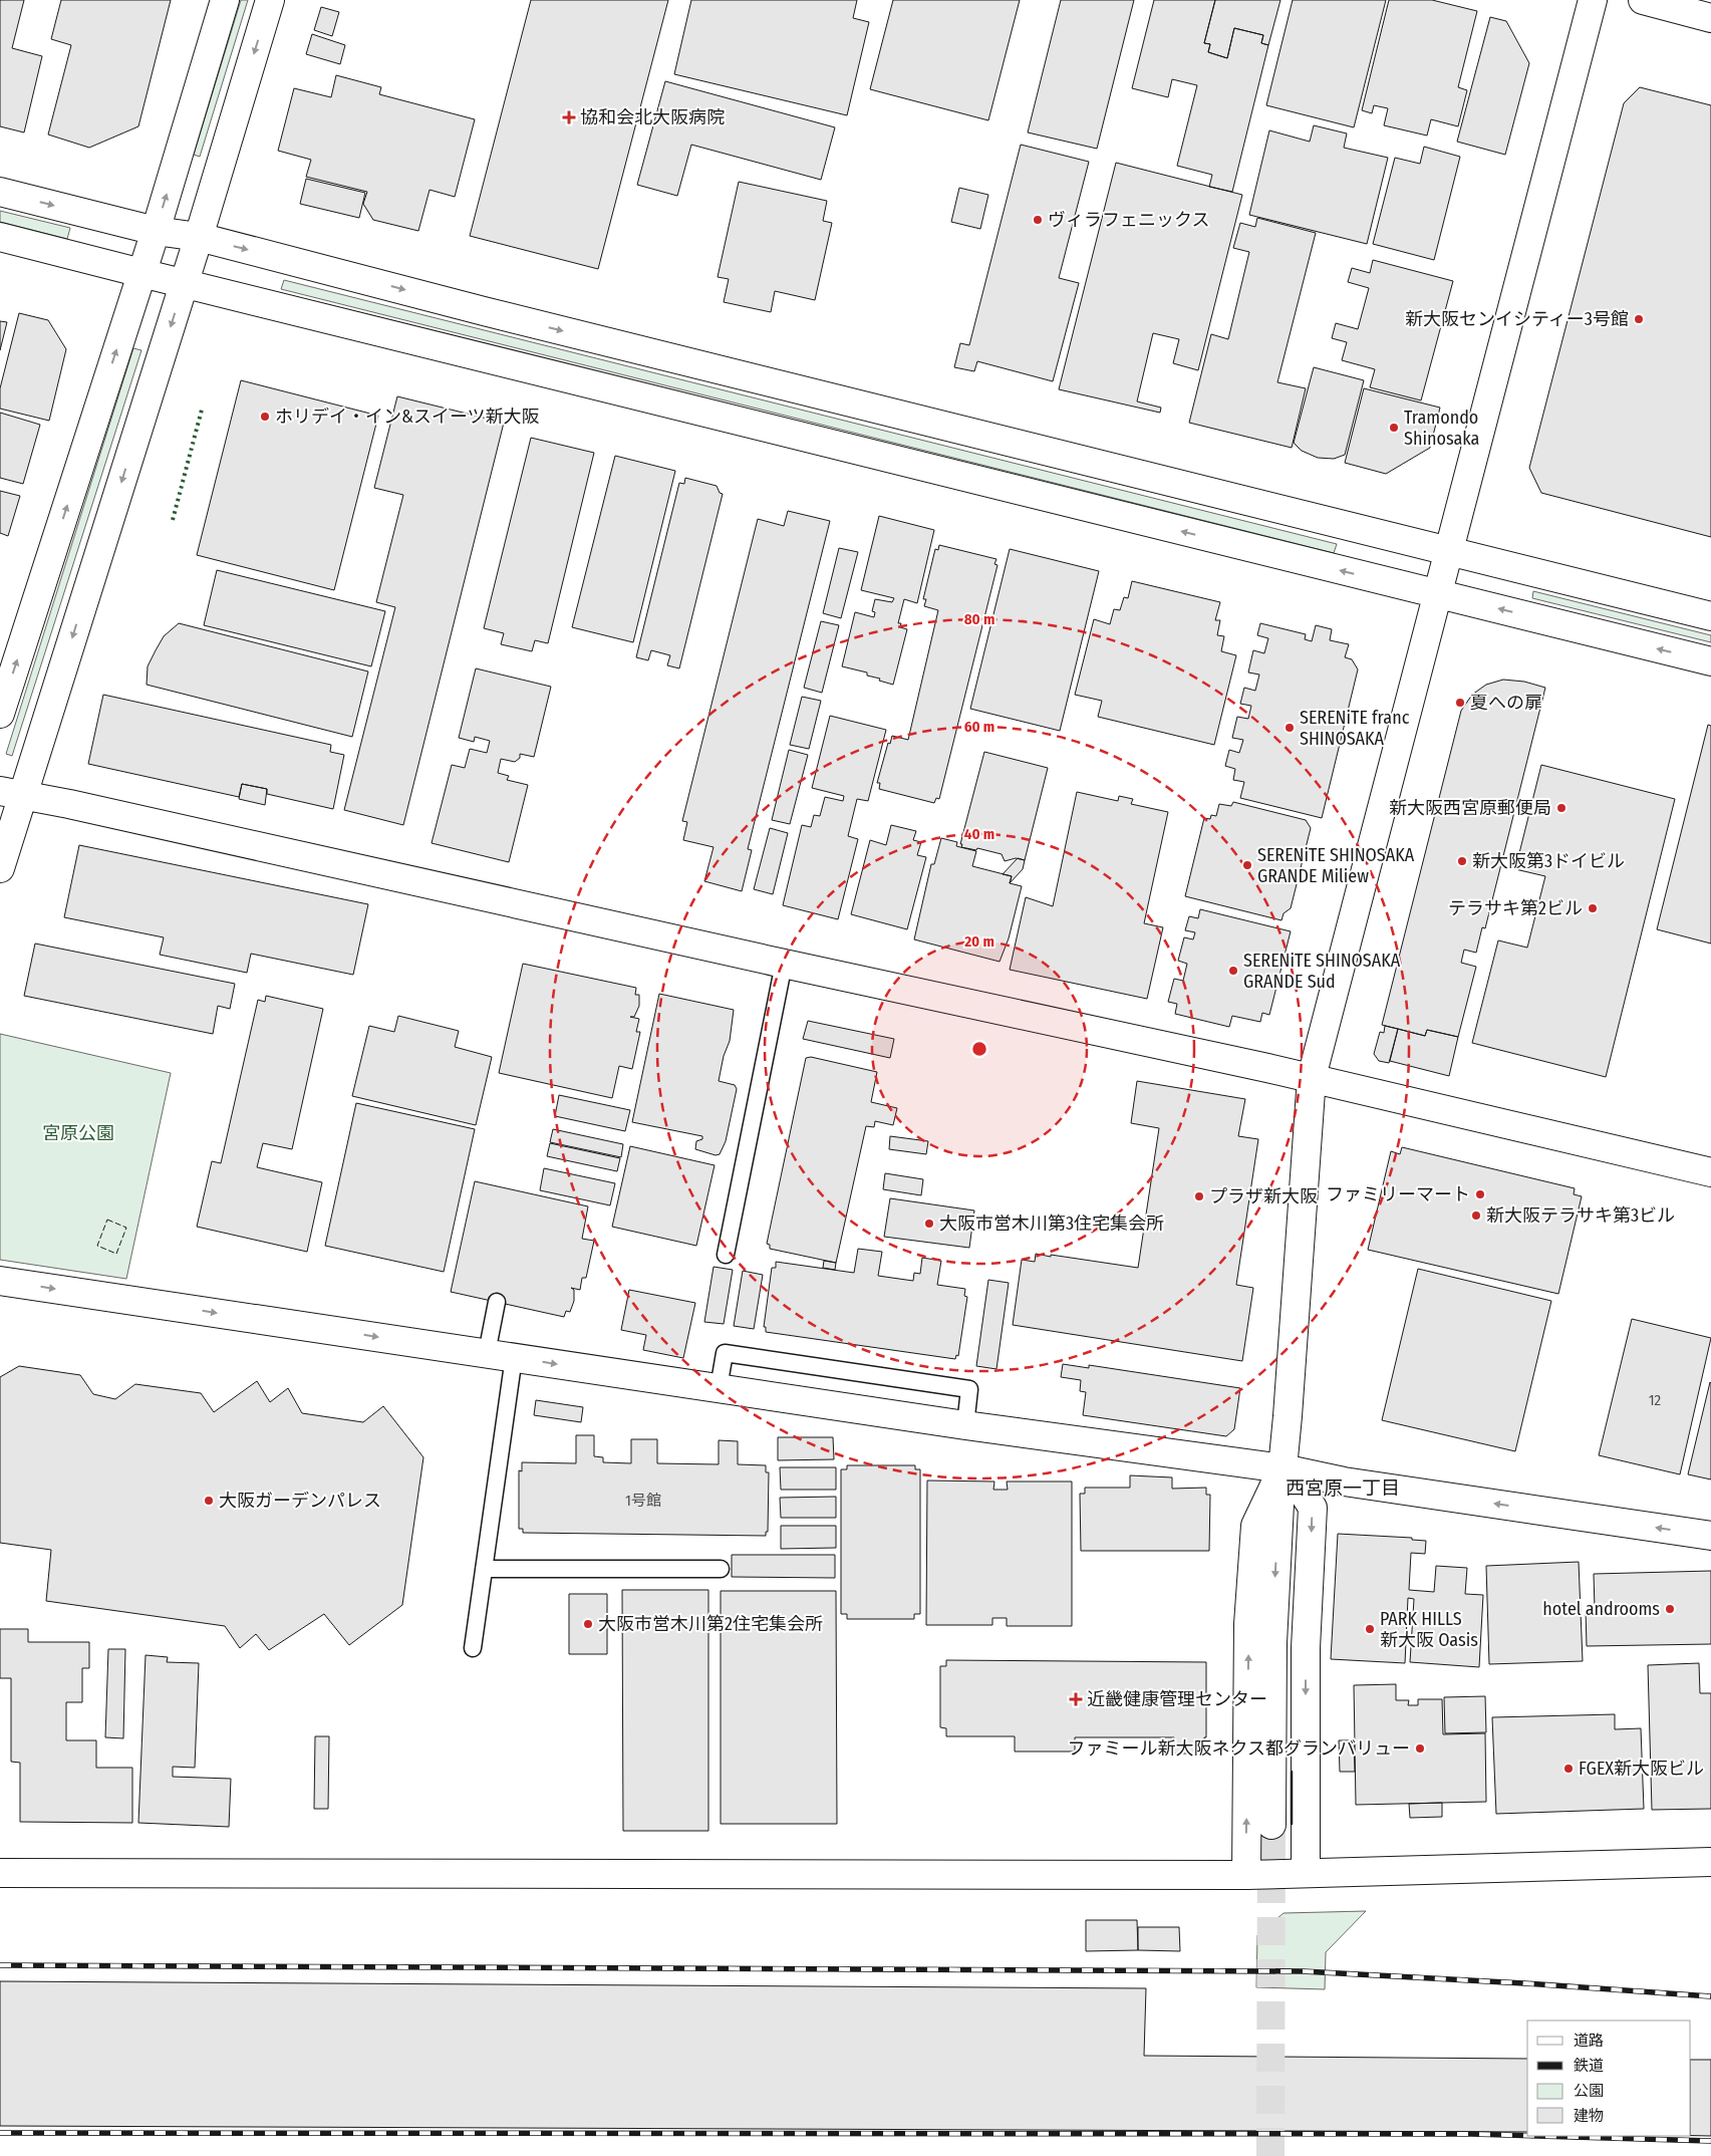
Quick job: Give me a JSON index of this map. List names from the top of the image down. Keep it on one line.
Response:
{"districts":["西宮原一丁目"],"parks":["宮原公園"],"places":{"health":["協和会北大阪病院","近畿健康管理センター"],"other":["ヴィラフェニックス","新大阪センイシティー3号館","ホリデイ・イン&スイーツ新大阪","Tramondo Shinosaka","夏への扉","SERENiTE franc SHINOSAKA","新大阪西宮原郵便局","新大阪第3ドイビル","SERENiTE SHINOSAKA GRANDE Miliew","テラサキ第2ビル","SERENiTE SHINOSAKA GRANDE Sud","ファミリーマート","プラザ新大阪","新大阪テラサキ第3ビル","大阪市営木川第3住宅集会所","大阪ガーデンパレス","hotel androoms","大阪市営木川第2住宅集会所","PARK HILLS 新大阪 Oasis","ファミール新大阪ネクス都グランバリュー","FGEX新大阪ビル"]},"house_numbers":["12","1号館"],"legend":["道路","鉄道","公園","建物"],"rings":["80 m","60 m","40 m","20 m"]}
